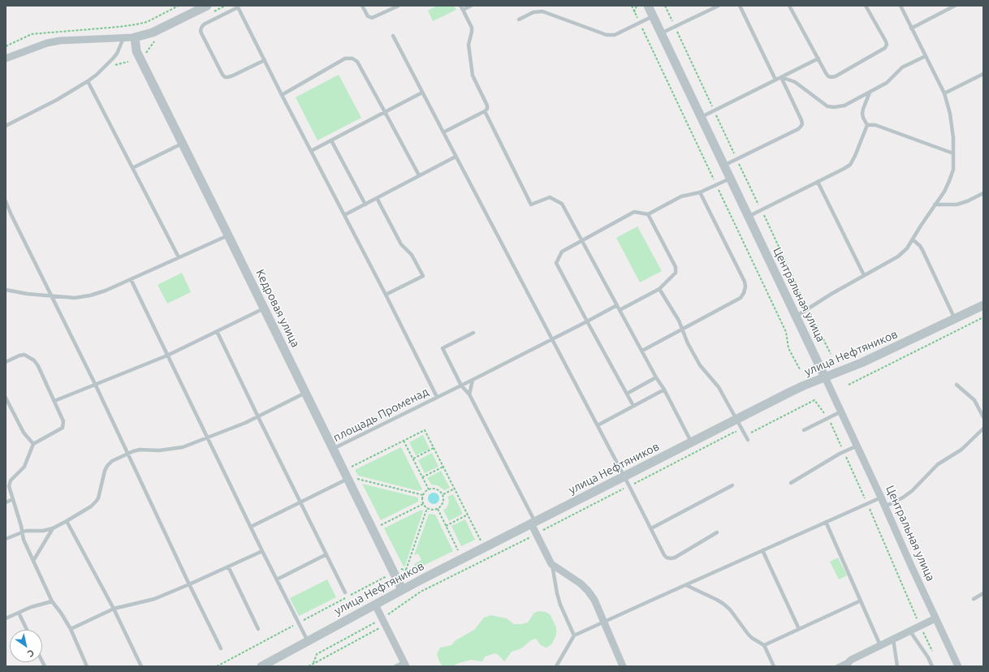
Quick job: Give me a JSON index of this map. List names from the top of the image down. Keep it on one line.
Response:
{"streets":{"street":["Центральная улица","Кедровая улица","улица Нефтяников"],"lane":["площадь Променад"]},"crossings":[["Центральная улица","улица Нефтяников"],["Кедровая улица","улица Нефтяников"],["Кедровая улица","площадь Променад"]],"north":"bottom right"}
